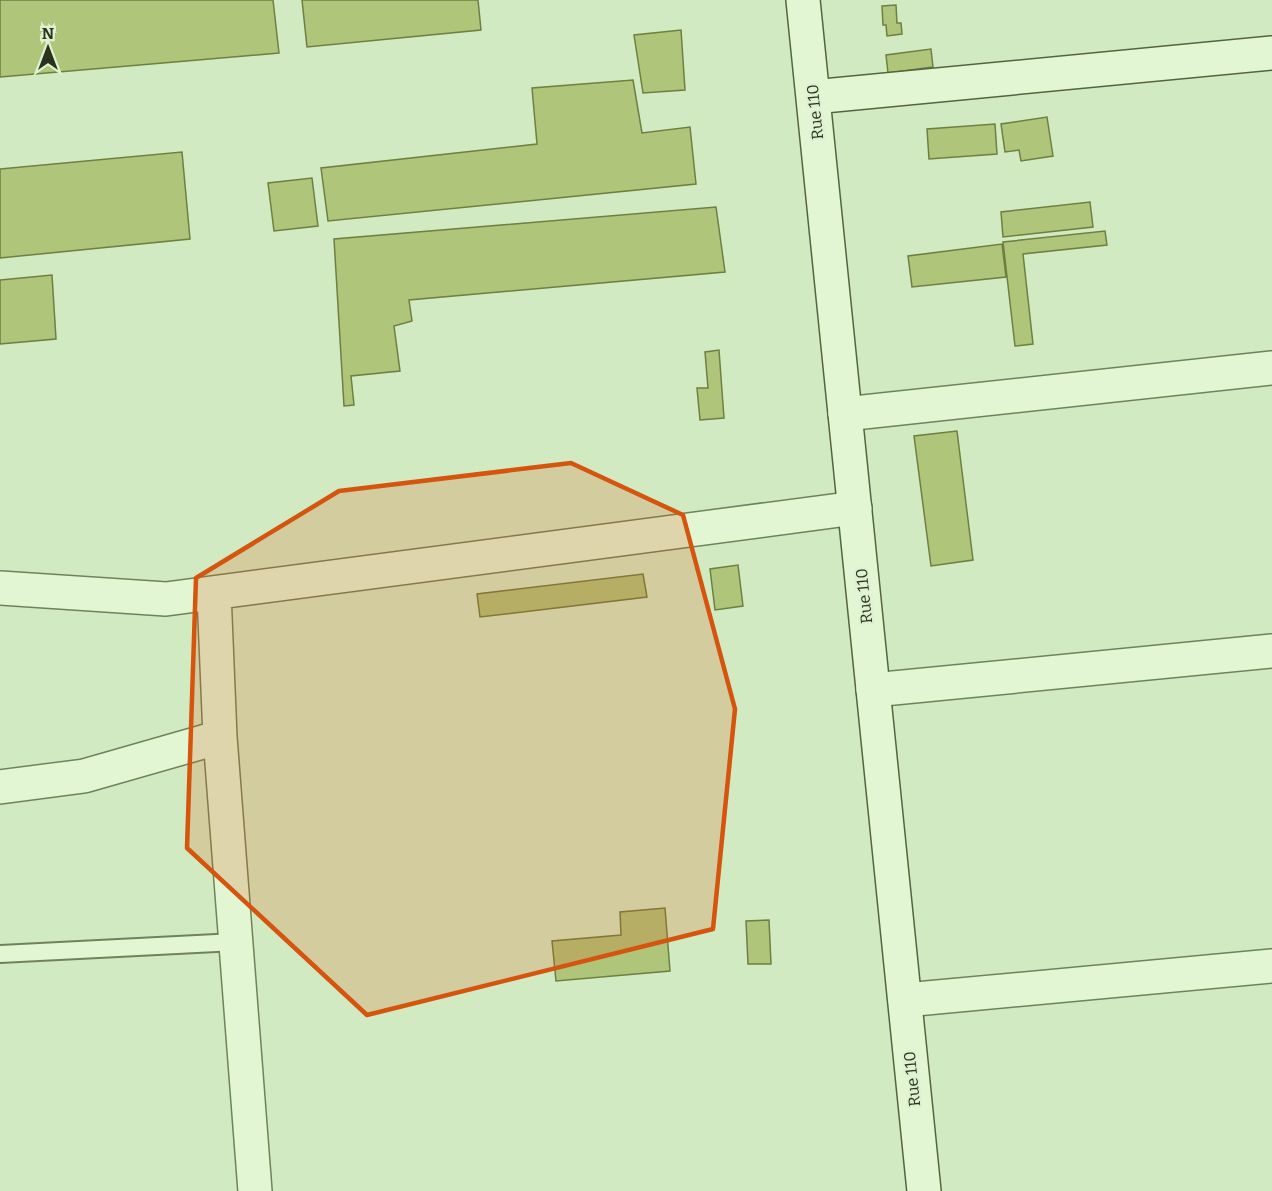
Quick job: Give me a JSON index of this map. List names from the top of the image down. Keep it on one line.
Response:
{"streets":{"street":["Rue 110"]},"north":"top"}
